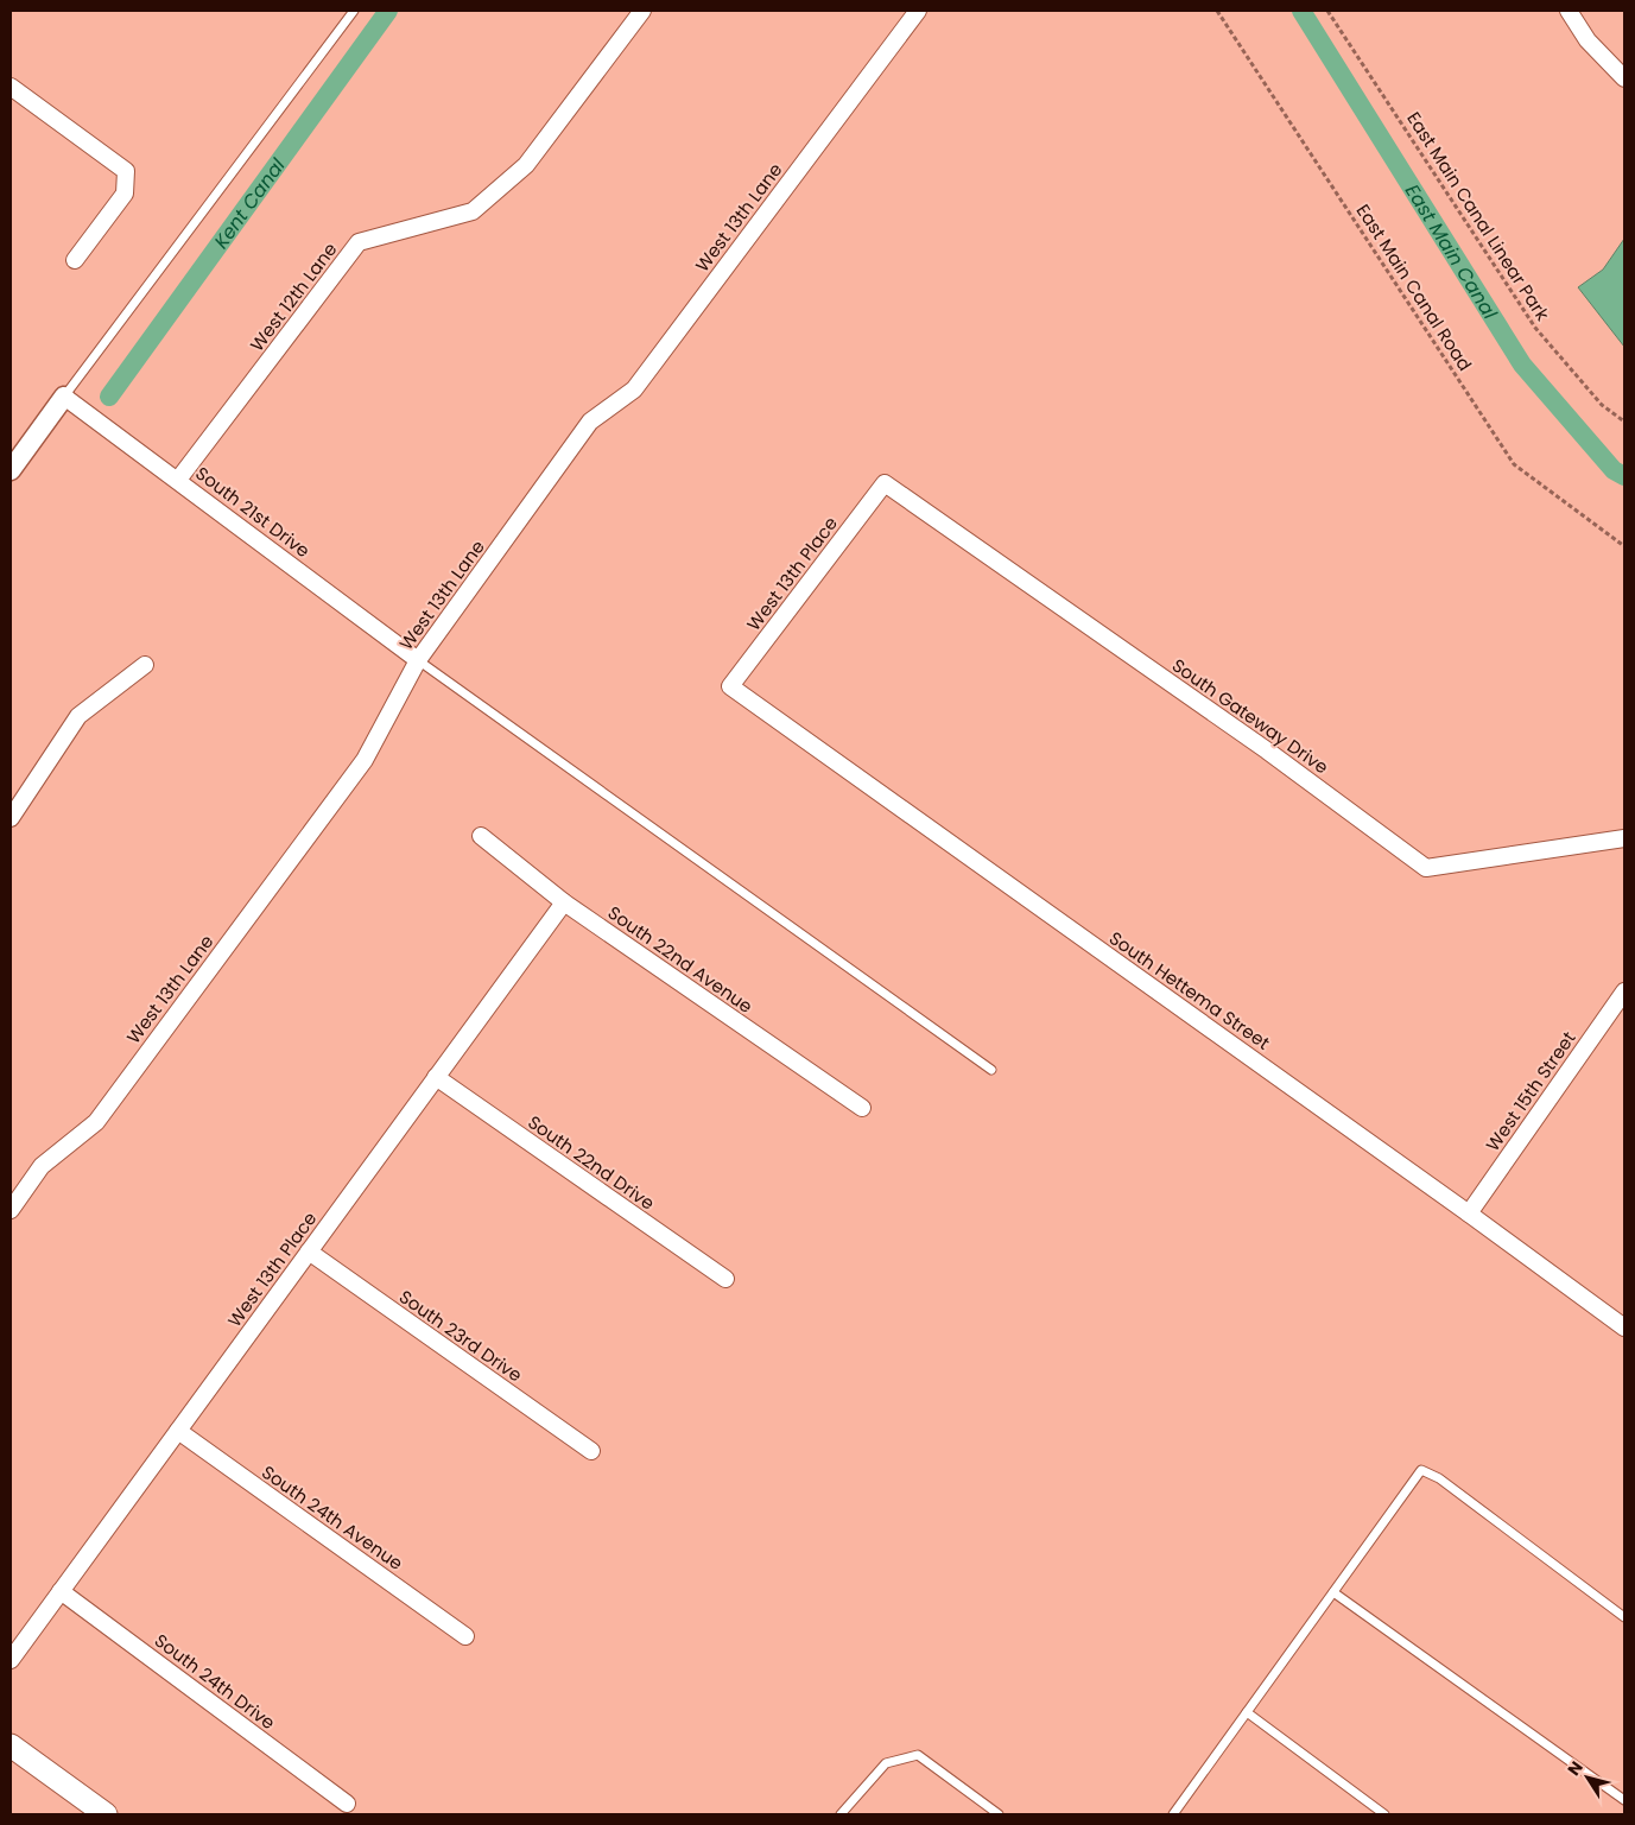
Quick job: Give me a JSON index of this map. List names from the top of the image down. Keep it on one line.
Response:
{"streets":{"street":["West 13th Lane","West 12th Lane","South 21st Drive","West 13th Place","South Gateway Drive","South 22nd Avenue","South Hettema Street","West 15th Street","South 22nd Drive","South 23rd Drive","South 24th Avenue","South 24th Drive"],"path":["East Main Canal Linear Park","East Main Canal Road"]},"crossings":[["West 13th Lane","South 21st Drive"],["West 12th Lane","South 21st Drive"],["West 13th Place","South Gateway Drive"],["West 13th Place","South 22nd Avenue"],["West 13th Place","South Hettema Street"],["West 13th Place","South 22nd Drive"],["West 13th Place","South 23rd Drive"],["West 13th Place","South 24th Avenue"],["West 13th Place","South 24th Drive"],["South Hettema Street","West 15th Street"]],"water":["Kent Canal","East Main Canal"],"north":"top left"}
